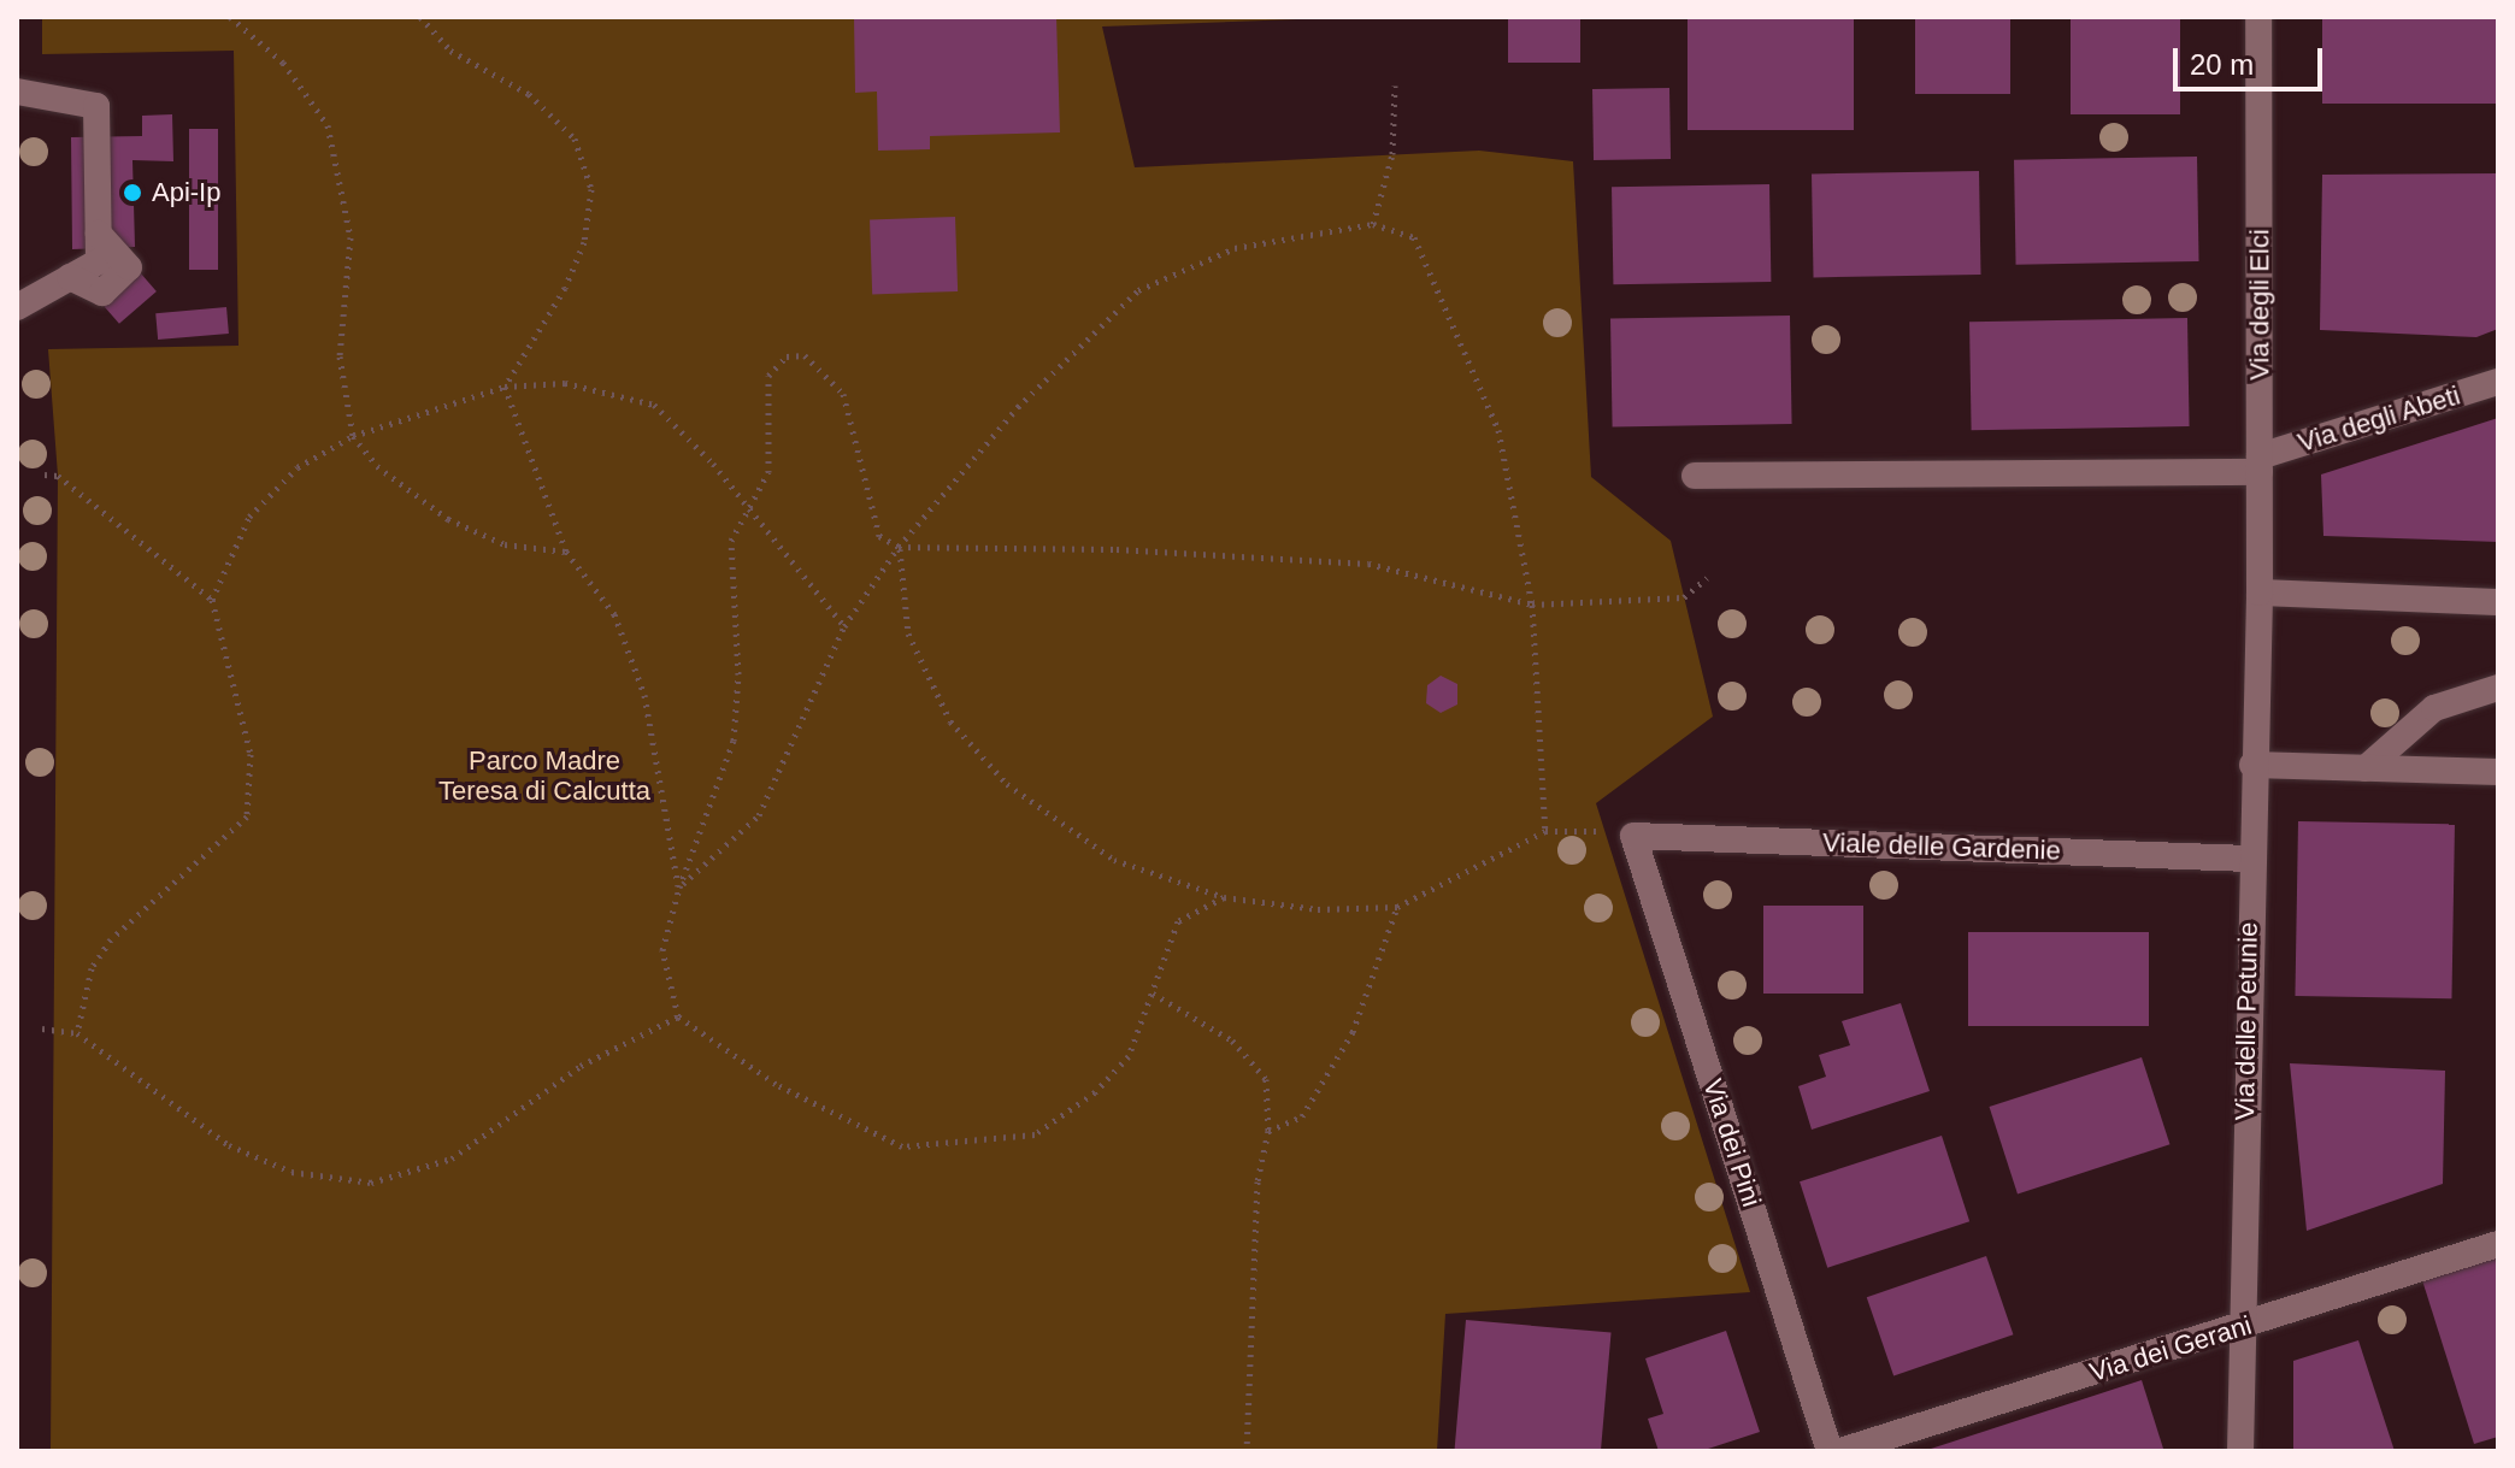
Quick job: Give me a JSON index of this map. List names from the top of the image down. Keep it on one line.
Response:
{"streets":{"street":["Via degli Elci","Via degli Abeti","Viale delle Gardenie","Via delle Petunie","Via dei Pini","Via dei Gerani"]},"crossings":[["Via degli Elci","Via degli Abeti"],["Via degli Elci","Via delle Petunie"],["Viale delle Gardenie","Via delle Petunie"],["Viale delle Gardenie","Via dei Pini"],["Via delle Petunie","Via dei Gerani"]],"parks":["Parco Madre Teresa di Calcutta"],"places":["Api-Ip"],"scale_bar":"20 m"}
